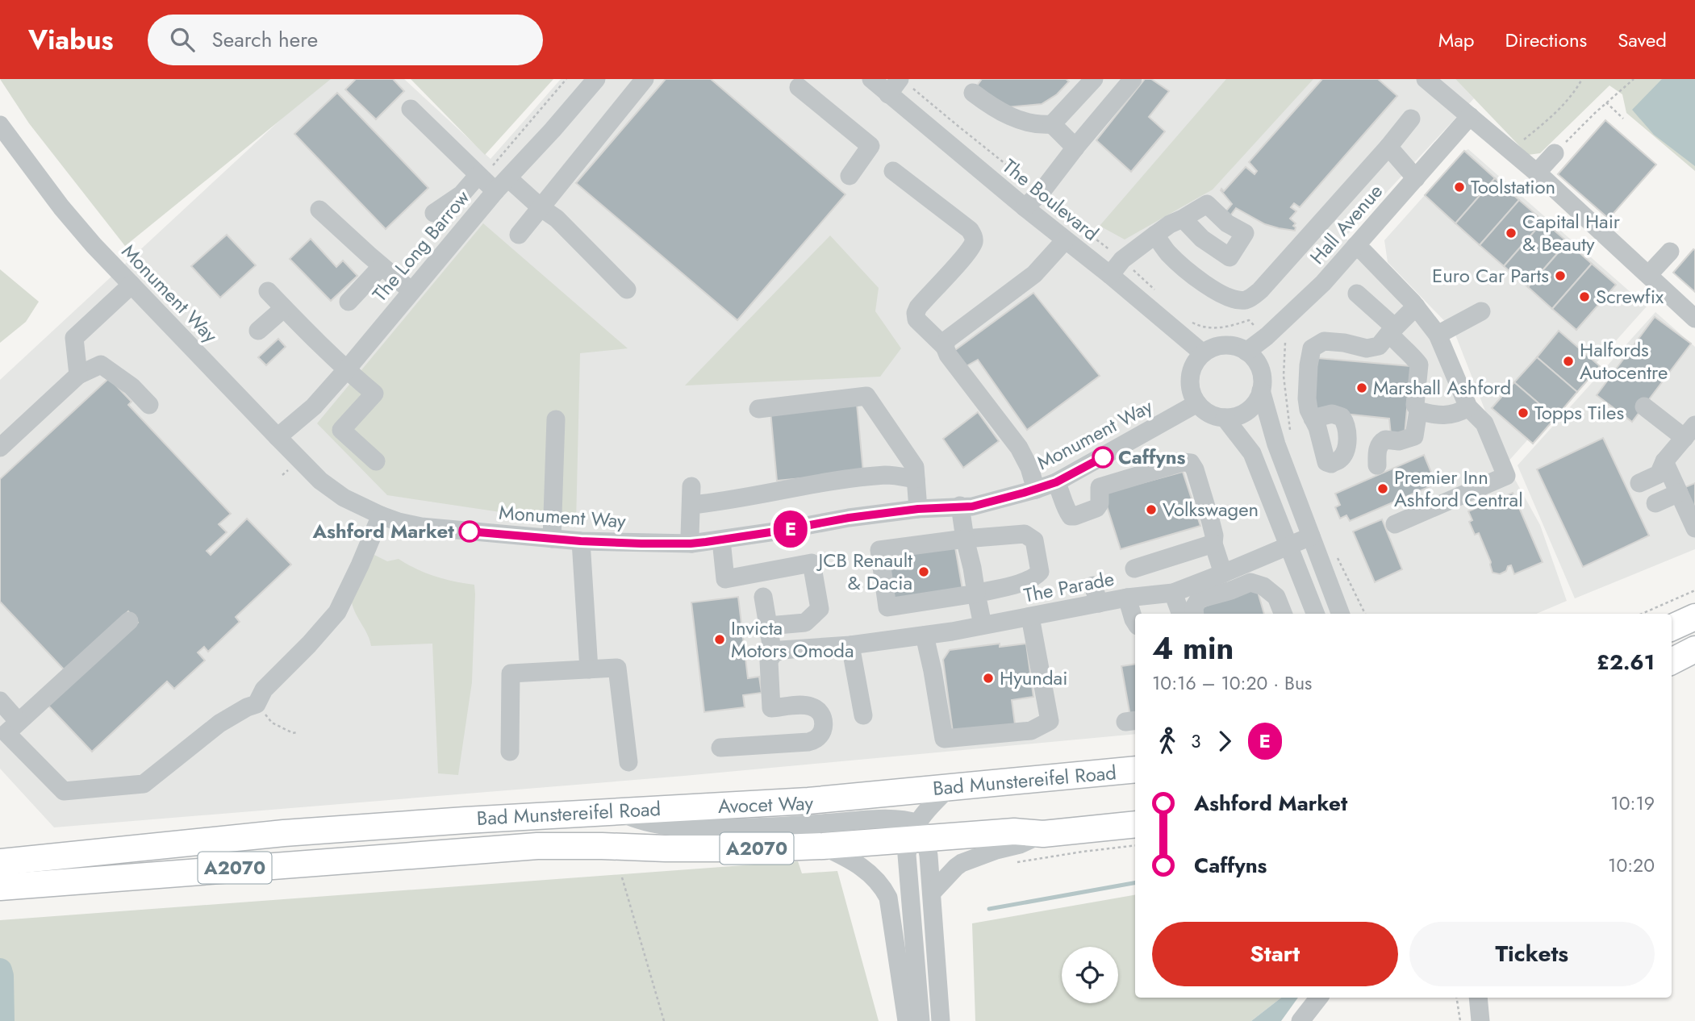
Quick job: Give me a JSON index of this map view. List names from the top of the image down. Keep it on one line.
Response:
{"streets":{"highway":["Bad Munstereifel Road","A2070"],"street":["The Boulevard","Hall Avenue","The Long Barrow","Monument Way","The Parade","Avocet Way"]},"crossings":[["The Boulevard","Hall Avenue"],["The Boulevard","Monument Way"],["Hall Avenue","Monument Way"],["The Long Barrow","Monument Way"],["Bad Munstereifel Road","Avocet Way"]],"places":["Toolstation","Capital Hair & Beauty","Euro Car Parts","Screwfix","Halfords Autocentre","Marshall Ashford","Topps Tiles","Caffyns","Premier Inn Ashford Central","Volkswagen","Ashford Market","JCB Renault & Dacia","Invicta Motors Omoda","Hyundai"],"lines":["bus line E"],"page":{"header":"Viabus","search":"Search here","nav":["Map","Directions","Saved"],"on_map":"E","heading":["4 min","10:16 – 10:20 · Bus","£2.61"],"legs":["3","E"],"list":[{"name":"Ashford Market","value":"10:19"},{"name":"Caffyns","value":"10:20"}],"buttons":["Start","Tickets"]}}
